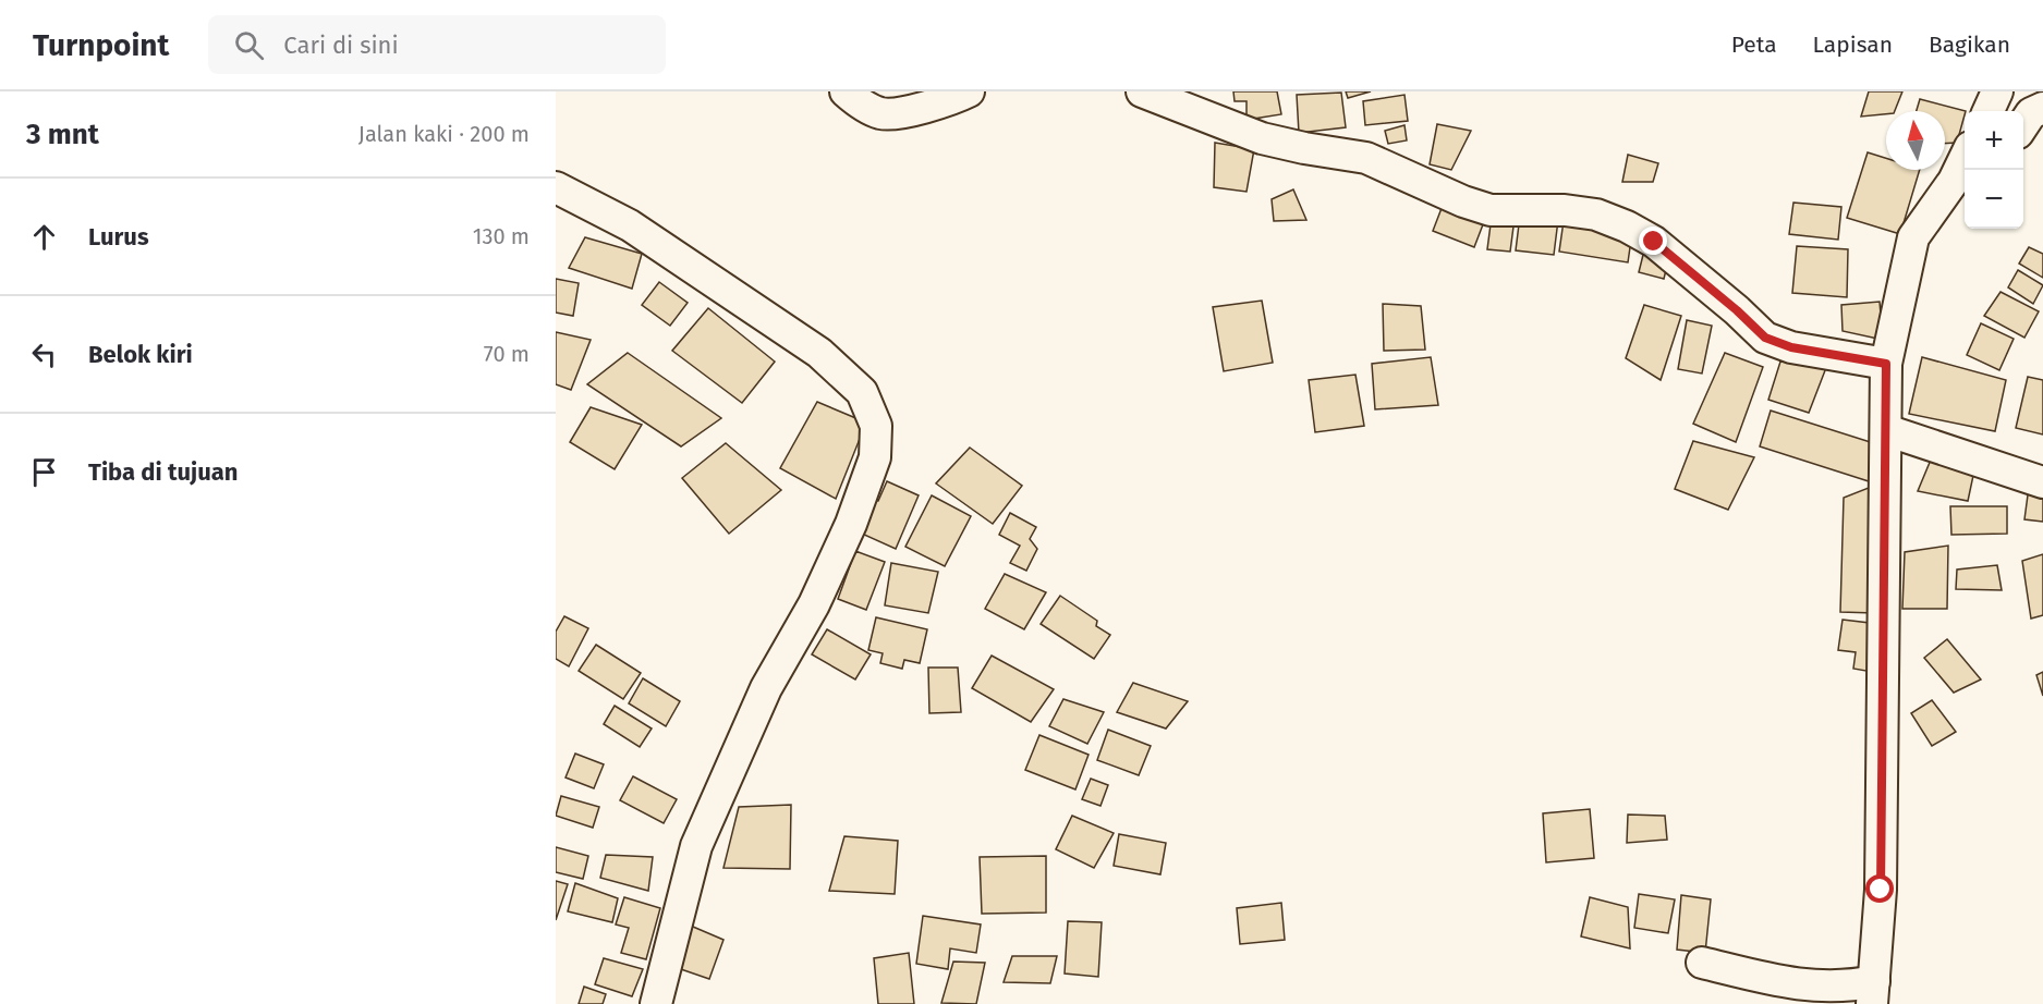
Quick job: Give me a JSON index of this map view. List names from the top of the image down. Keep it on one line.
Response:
{"north":"top","page":{"header":"Turnpoint","search":"Cari di sini","nav":["Peta","Lapisan","Bagikan"],"heading":["3 mnt","Jalan kaki · 200 m"],"map_buttons":["+","−"],"list":[["Lurus","130 m"],["Belok kiri","70 m"],"Tiba di tujuan"]}}
